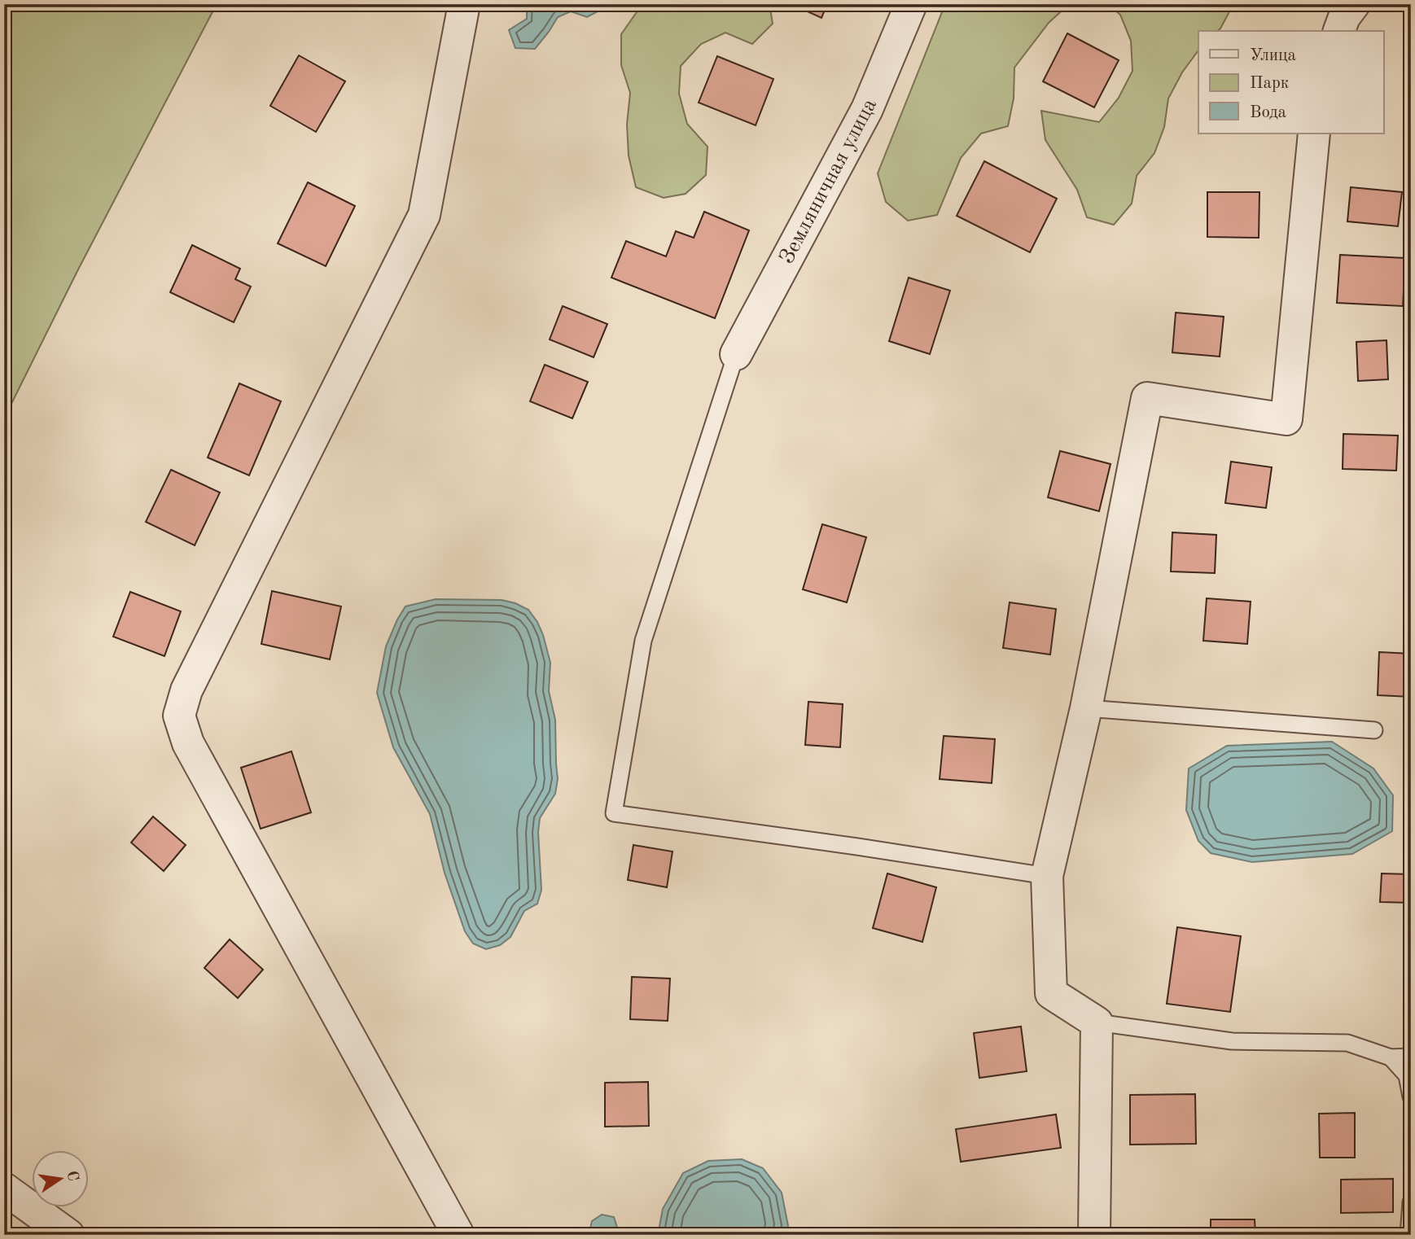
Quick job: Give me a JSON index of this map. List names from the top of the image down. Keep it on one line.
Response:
{"streets":{"street":["Земляничная улица"]},"legend":["Улица","Парк","Вода"],"north":"right"}
